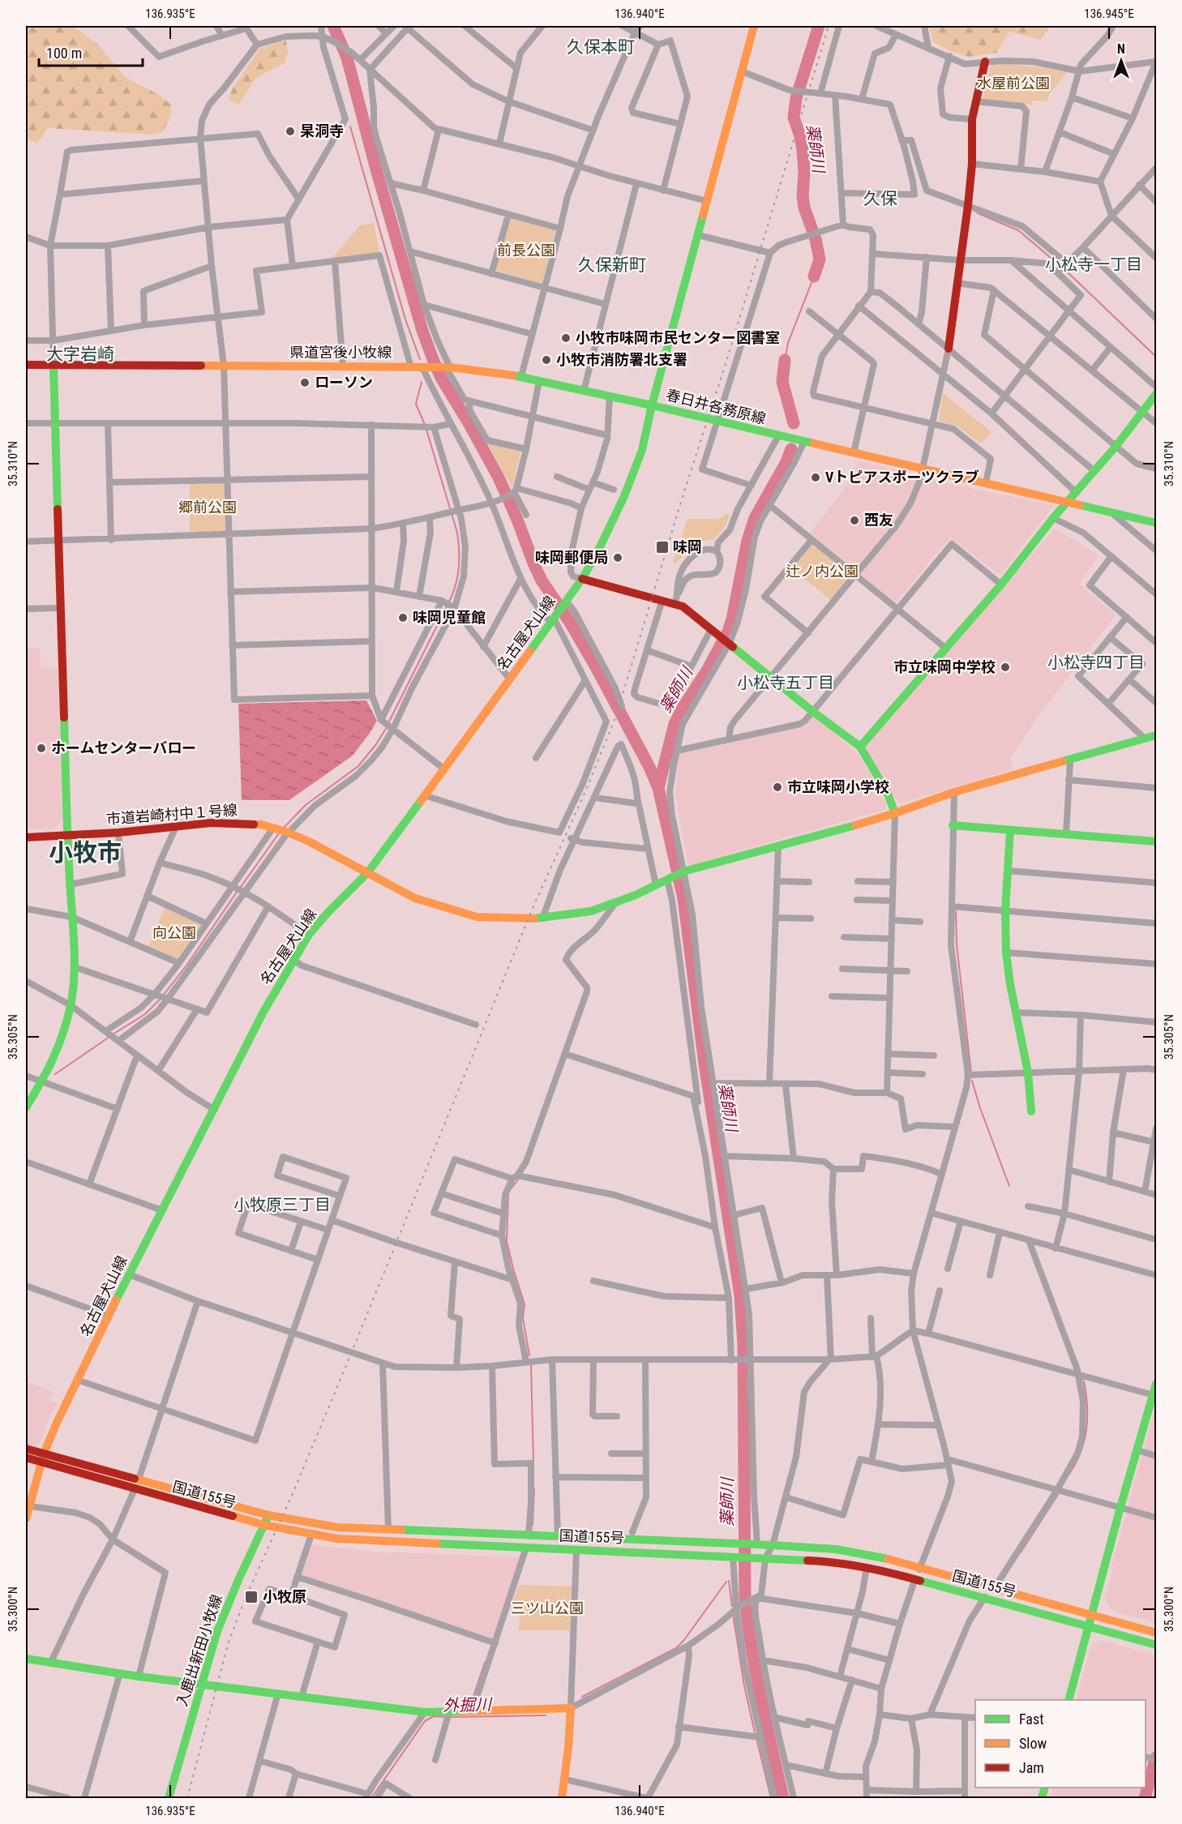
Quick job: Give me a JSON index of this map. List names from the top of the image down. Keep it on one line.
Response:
{"streets":{"main road":["県道宮後小牧線","春日井各務原線","名古屋犬山線","市道岩崎村中１号線","国道155号","入鹿出新田小牧線"]},"crossings":[["県道宮後小牧線","春日井各務原線"],["県道宮後小牧線","名古屋犬山線"],["春日井各務原線","名古屋犬山線"],["名古屋犬山線","市道岩崎村中１号線"],["名古屋犬山線","国道155号"],["国道155号","入鹿出新田小牧線"]],"districts":["久保本町","久保","小松寺一丁目","久保新町","大字岩崎","小松寺四丁目","小松寺五丁目","小牧市","小牧原三丁目"],"water":["薬師川","外掘川"],"parks":["水屋前公園","前長公園","郷前公園","辻ノ内公園","向公園","三ツ山公園"],"places":{"other":["杲洞寺","小牧市味岡市民センター図書室","小牧市消防署北支署","ローソン","Vトピアスポーツクラブ","西友","味岡郵便局","味岡児童館","市立味岡中学校","ホームセンターバロー","市立味岡小学校"],"transit":["味岡","小牧原"]},"legend":["Fast","Slow","Jam"],"scale_bar":"100 m","north":"top","coordinates":["136.935°E","136.940°E","136.945°E","35.310°N","35.305°N","35.300°N"]}
